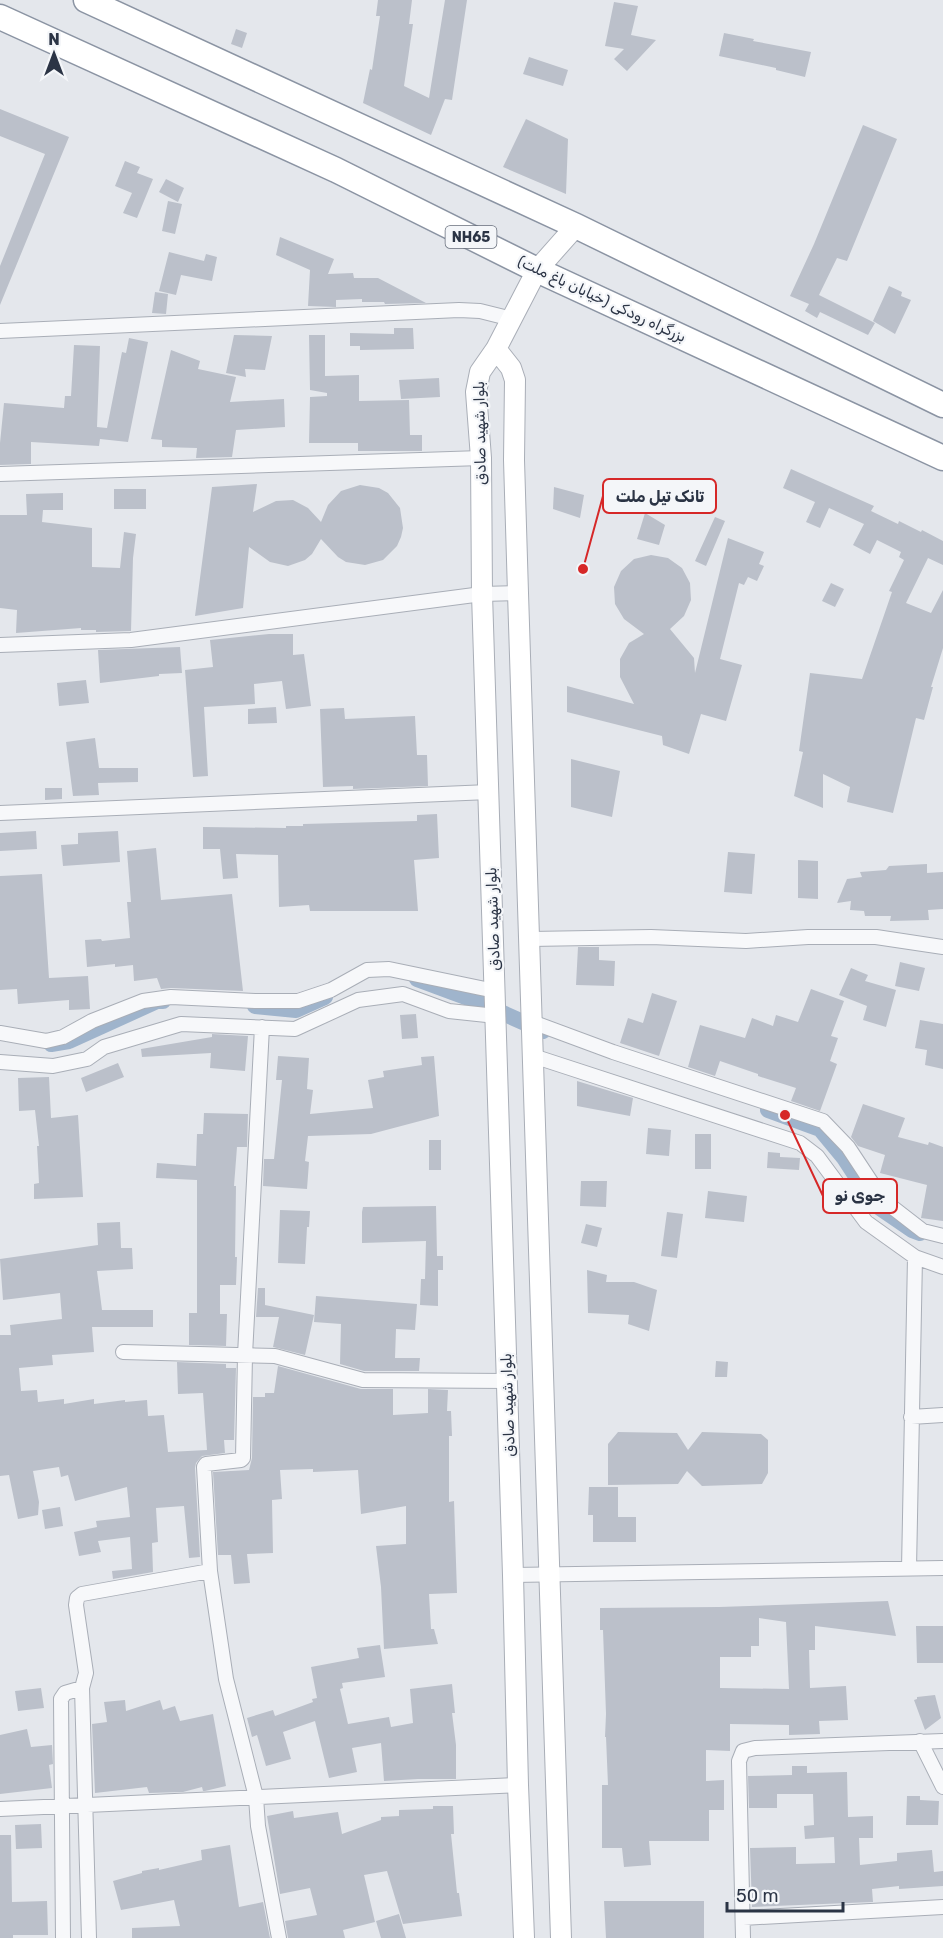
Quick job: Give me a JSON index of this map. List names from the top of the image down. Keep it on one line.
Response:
{"streets":{"highway":["NH65","بزرگراه رودکی (خیابان باغ ملت)"],"main road":["بلوار شهید صادق"]},"crossings":[["بزرگراه رودکی (خیابان باغ ملت)","بلوار شهید صادق"]],"places":["تانک تیل ملت","جوی نو"],"scale_bar":"50 m","north":"top"}
